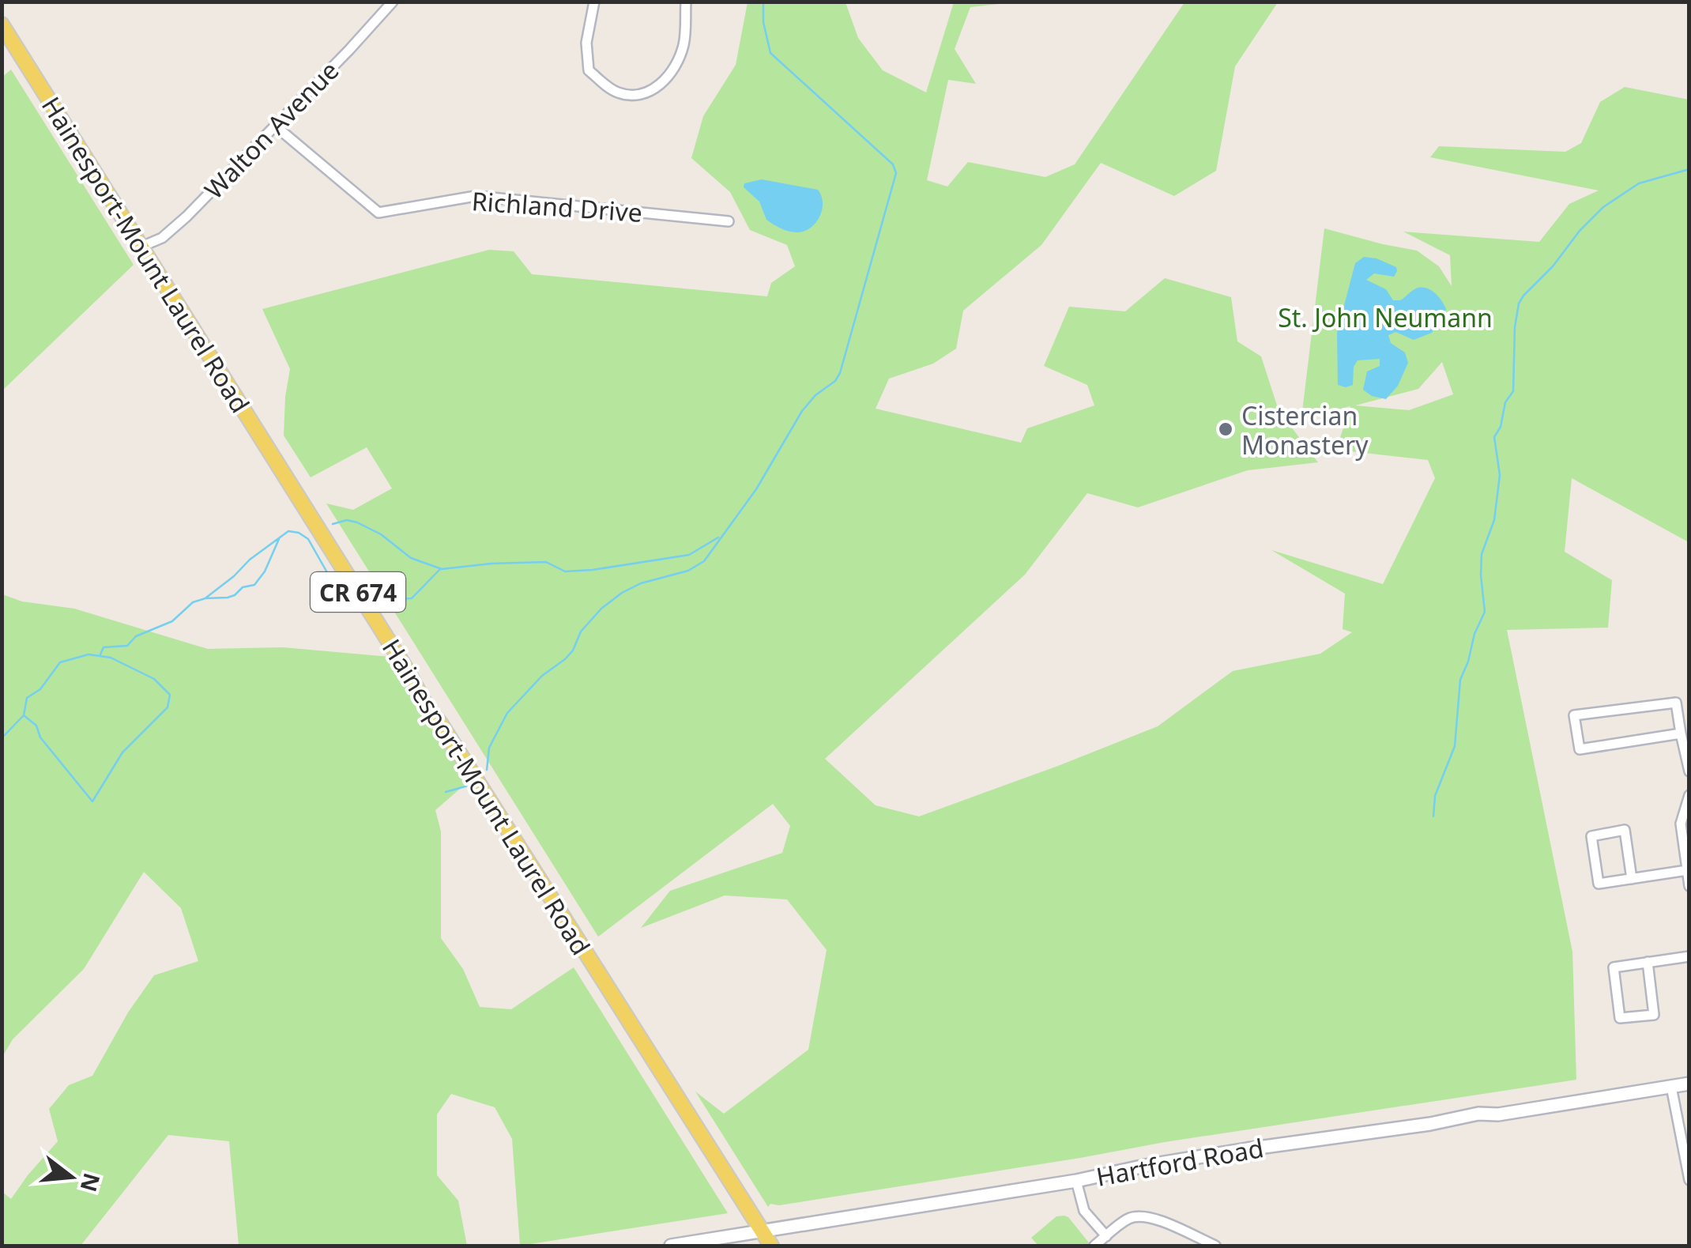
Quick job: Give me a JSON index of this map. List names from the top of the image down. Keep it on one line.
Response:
{"streets":{"main road":["Hainesport-Mount Laurel Road","CR 674"],"street":["Walton Avenue","Richland Drive","Hartford Road"]},"crossings":[["Walton Avenue","Richland Drive"],["Walton Avenue","Hainesport-Mount Laurel Road"],["Hainesport-Mount Laurel Road","Hartford Road"]],"parks":["St. John Neumann"],"places":["Cistercian Monastery"],"north":"right"}
